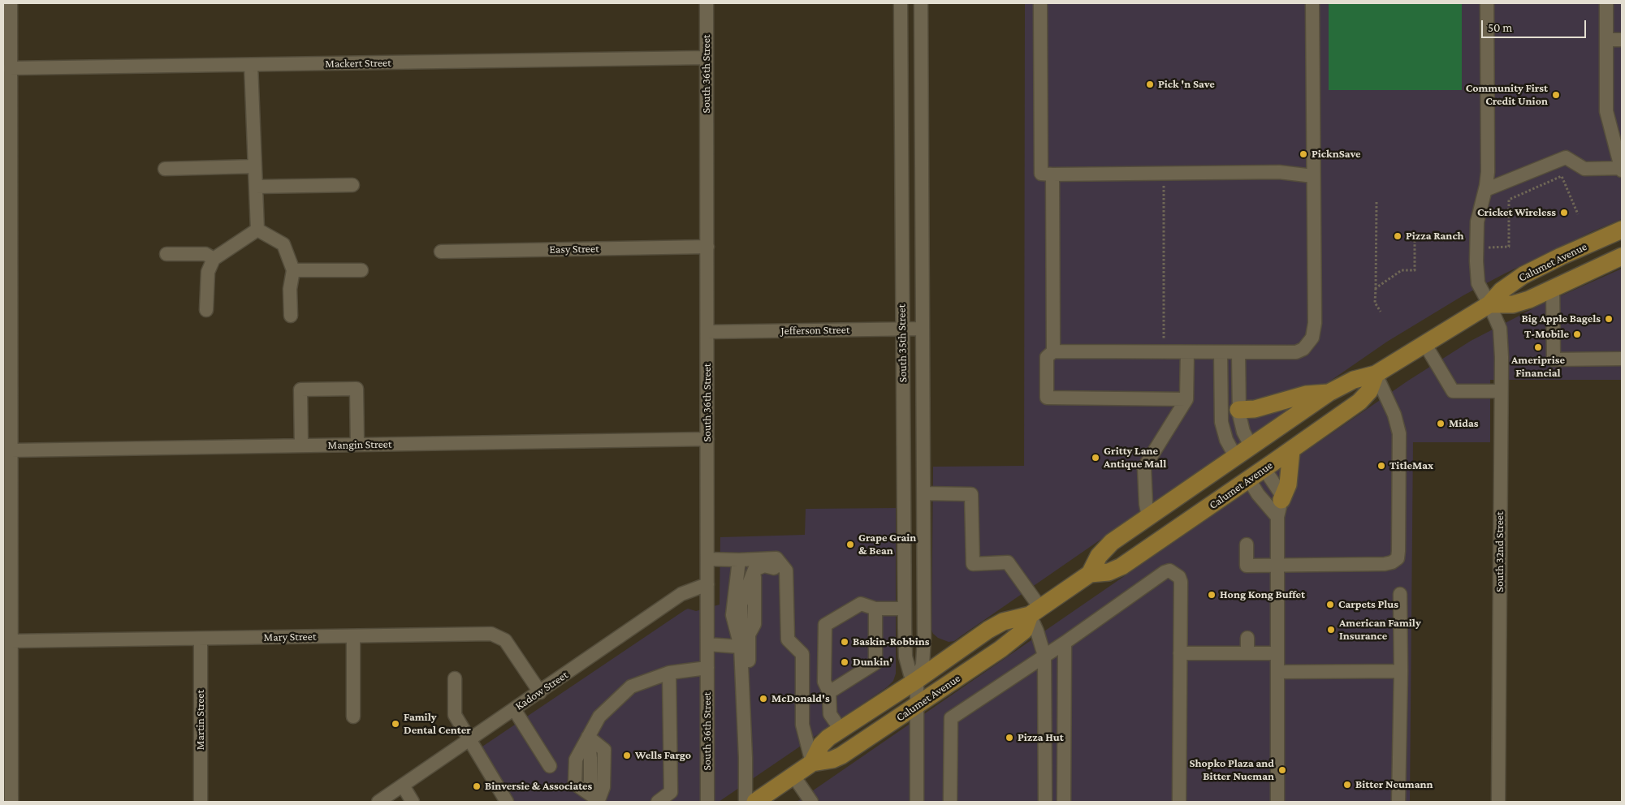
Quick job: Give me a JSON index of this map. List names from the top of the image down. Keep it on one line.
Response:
{"streets":{"main road":["Calumet Avenue"],"street":["Mackert Street","South 36th Street","Easy Street","Jefferson Street","South 35th Street","Mangin Street","South 32nd Street","Mary Street","Kadow Street","Martin Street"]},"crossings":[["Mackert Street","South 36th Street"],["South 36th Street","Easy Street"],["South 36th Street","Jefferson Street"],["South 36th Street","Mangin Street"],["South 36th Street","Kadow Street"],["Calumet Avenue","South 35th Street"],["Calumet Avenue","South 32nd Street"],["Jefferson Street","South 35th Street"],["Mary Street","Kadow Street"],["Mary Street","Martin Street"]],"places":["Pick 'n Save","Community First Credit Union","PicknSave","Cricket Wireless","Pizza Ranch","Big Apple Bagels","T-Mobile","Ameriprise Financial","Midas","Gritty Lane Antique Mall","TitleMax","Grape Grain & Bean","Hong Kong Buffet","Carpets Plus","American Family Insurance","Baskin-Robbins","Dunkin'","McDonald's","Family Dental Center","Pizza Hut","Wells Fargo","Shopko Plaza and Bitter Nueman","Bitter Neumann","Binversie & Associates"],"scale_bar":"50 m"}
